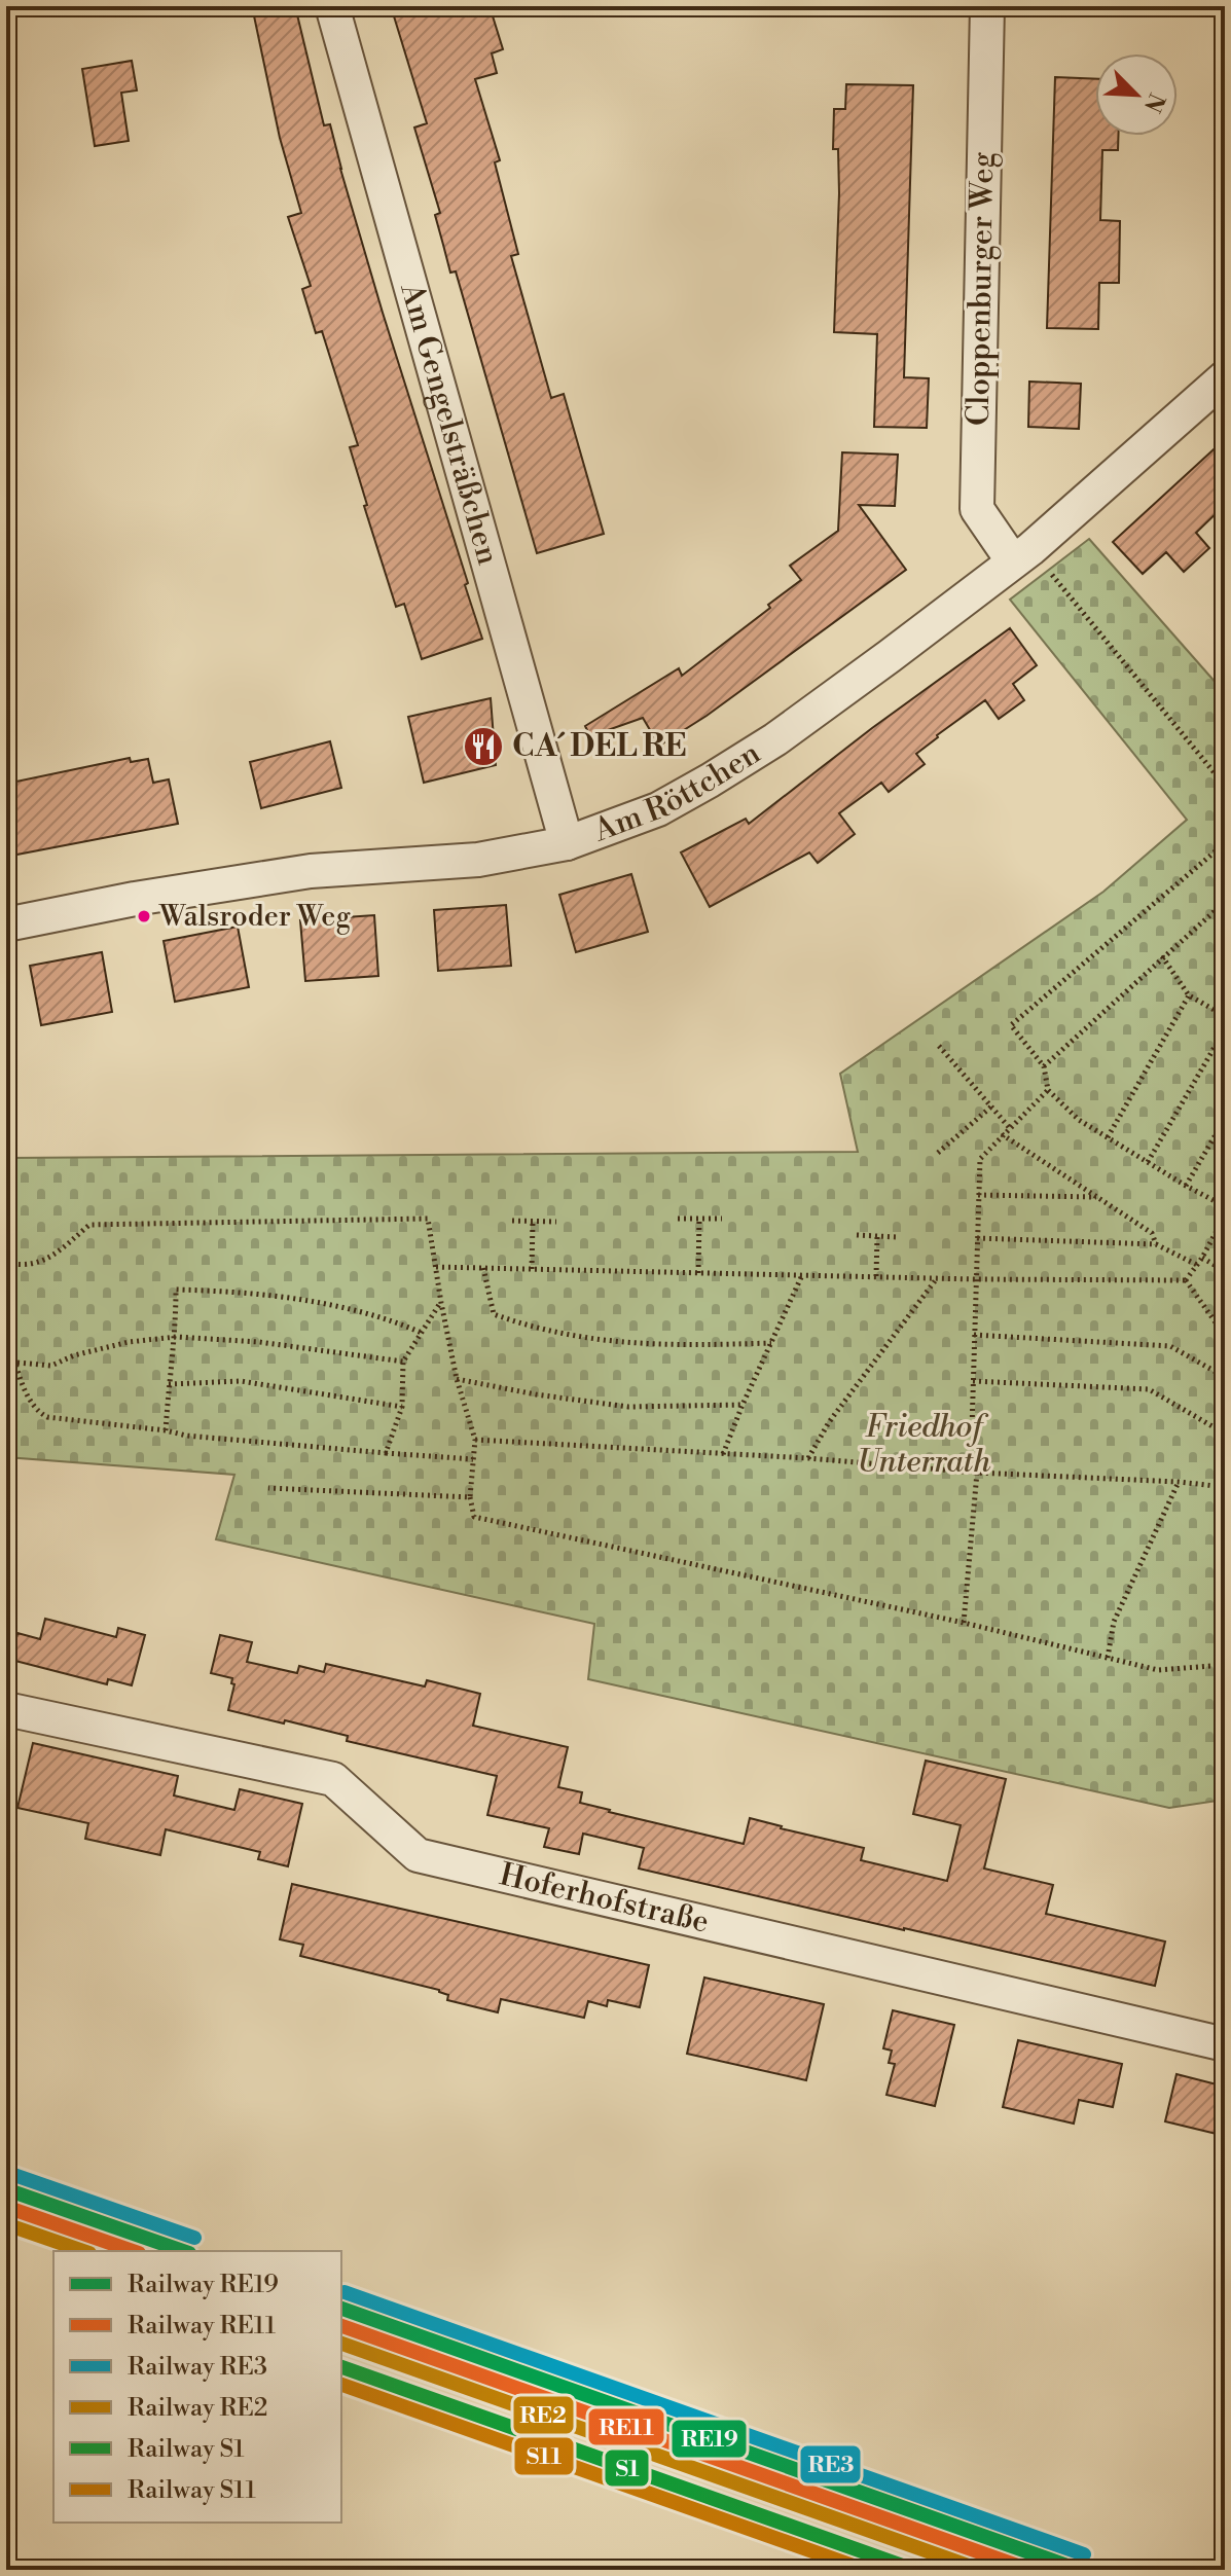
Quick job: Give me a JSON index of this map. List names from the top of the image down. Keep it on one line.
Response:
{"streets":{"street":["Cloppenburger Weg","Am Gengelsträßchen","Am Röttchen","Hoferhofstraße"]},"crossings":[["Cloppenburger Weg","Am Röttchen"],["Am Gengelsträßchen","Am Röttchen"]],"parks":["Friedhof Unterrath"],"places":{"restaurant":["CA´ DEL RE"],"other":["Walsroder Weg"]},"lines":["rail line RE3","rail line RE19","rail line RE11","rail line RE2","rail line S1","rail line S11"],"legend":["Railway RE19","Railway RE11","Railway RE3","Railway RE2","Railway S1","Railway S11"],"north":"bottom right"}
